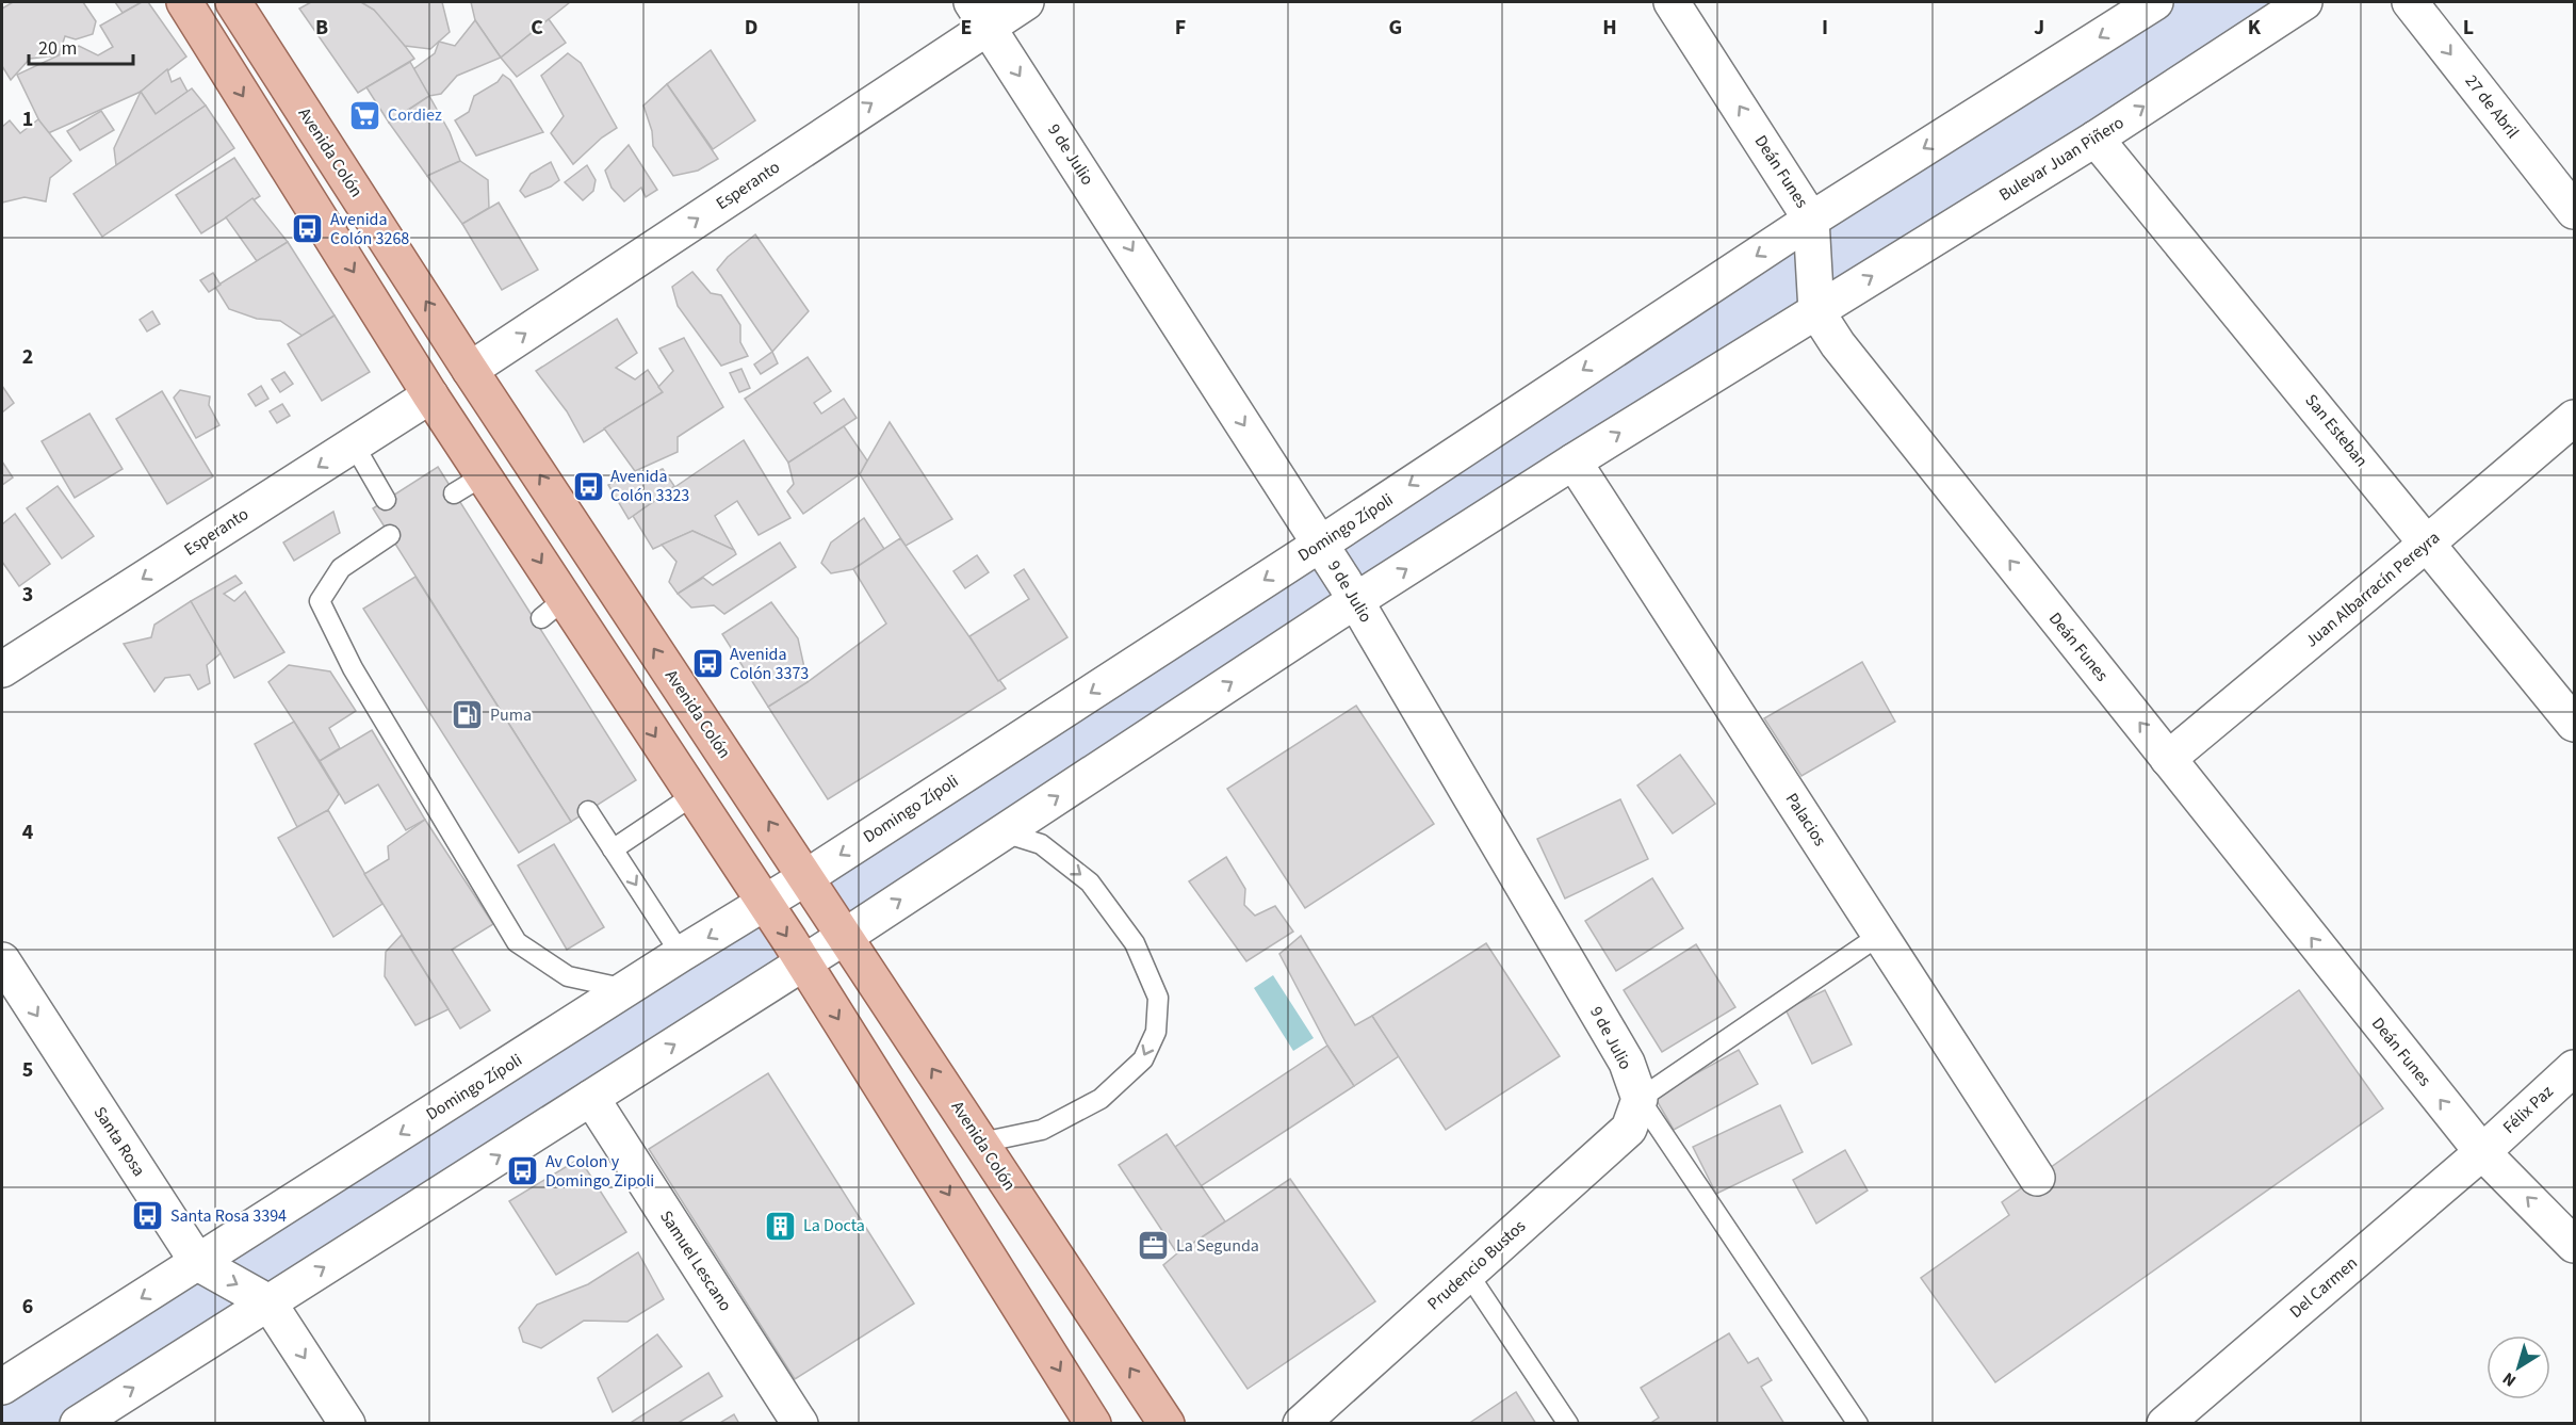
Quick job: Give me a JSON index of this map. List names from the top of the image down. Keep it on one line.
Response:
{"streets":{"main road":["Avenida Colón"],"street":["27 de Abril","9 de Julio","Bulevar Juan Piñero","Deán Funes","Esperanto","San Esteban","Domingo Zípoli","Juan Albarracín Pereyra","Palacios","Félix Paz","Santa Rosa","Samuel Lescano","Prudencio Bustos","Del Carmen"]},"crossings":[["Avenida Colón","Esperanto"],["Avenida Colón","Domingo Zípoli"],["9 de Julio","Esperanto"],["9 de Julio","Domingo Zípoli"],["9 de Julio","Prudencio Bustos"],["Bulevar Juan Piñero","Deán Funes"],["Bulevar Juan Piñero","San Esteban"],["Deán Funes","Domingo Zípoli"],["Deán Funes","Juan Albarracín Pereyra"],["Deán Funes","Félix Paz"],["Deán Funes","Del Carmen"],["San Esteban","Juan Albarracín Pereyra"],["Domingo Zípoli","Santa Rosa"],["Félix Paz","Del Carmen"]],"one_way":["27 de Abril","9 de Julio","Deán Funes","Santa Rosa"],"places":{"supermarket":["Cordiez"],"bus stop":["Avenida Colón 3268","Avenida Colón 3323","Avenida Colón 3373","Av Colon y Domingo Zipoli","Santa Rosa 3394"],"fuel station":["Puma"],"building":["La Docta"],"office":["La Segunda"]},"scale_bar":"20 m","north":"bottom left","grid":{"columns":["B","C","D","E","F","G","H","I","J","K","L"],"rows":["1","2","3","4","5","6"]}}
